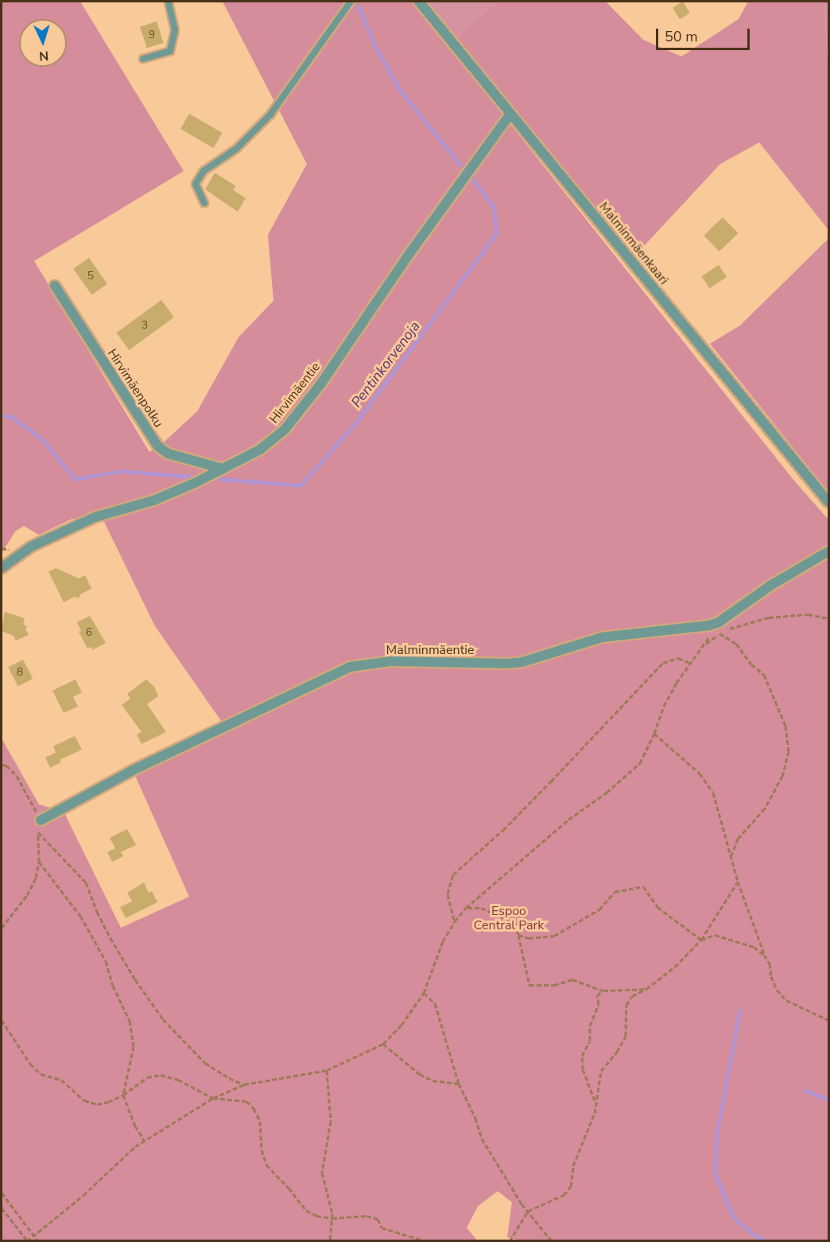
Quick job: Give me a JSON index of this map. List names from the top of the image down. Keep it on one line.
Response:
{"streets":{"street":["Malminmäenkaari","Hirvimäenpolku","Hirvimäentie","Malminmäentie"]},"crossings":[["Malminmäenkaari","Hirvimäentie"],["Hirvimäenpolku","Hirvimäentie"]],"water":["Pentinkorvenoja"],"parks":["Espoo Central Park"],"house_numbers":["9","5","3","6","8"],"scale_bar":"50 m","north":"bottom"}
